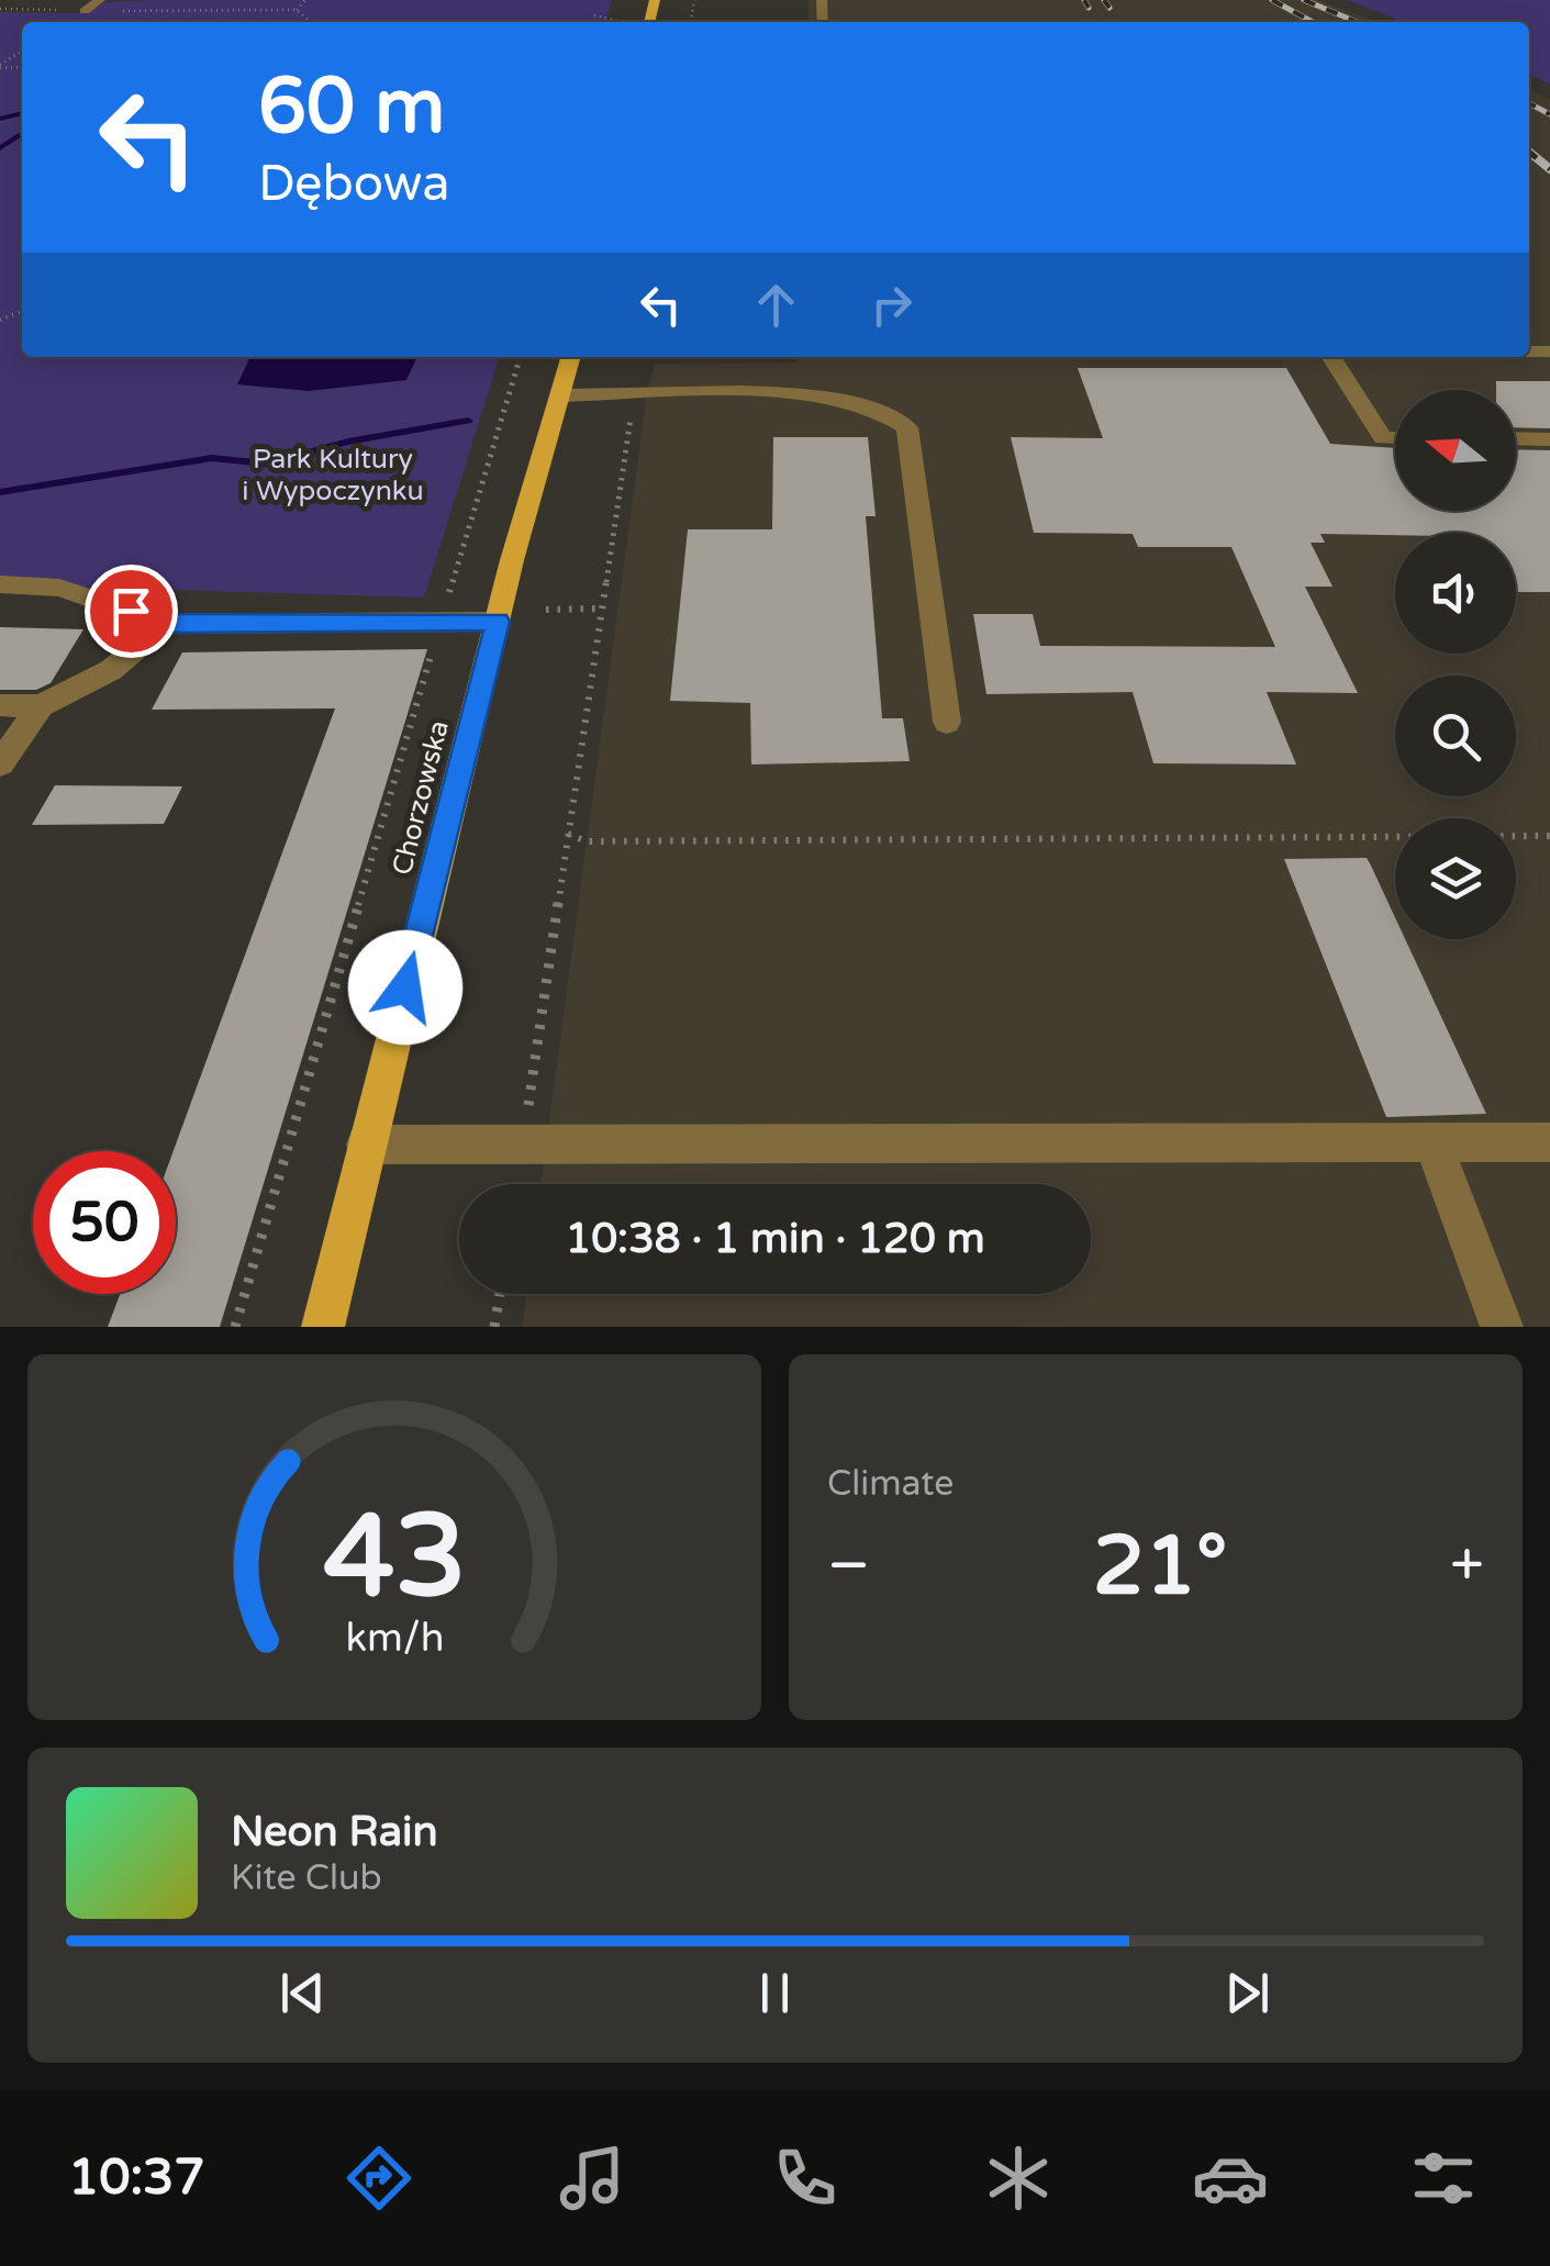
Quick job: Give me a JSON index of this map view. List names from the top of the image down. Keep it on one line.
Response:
{"streets":{"main road":["Chorzowska"]},"parks":["Park Kultury i Wypoczynku"],"north":"left","page":{"turn":["60 m","Dębowa"],"limit":"50","trip":"10:38 · 1 min · 120 m","tile":"Climate","heat":["−","21°","+"],"song":["Neon Rain","Kite Club"],"tabs":"10:37","gauge":["43","km/h"]}}
